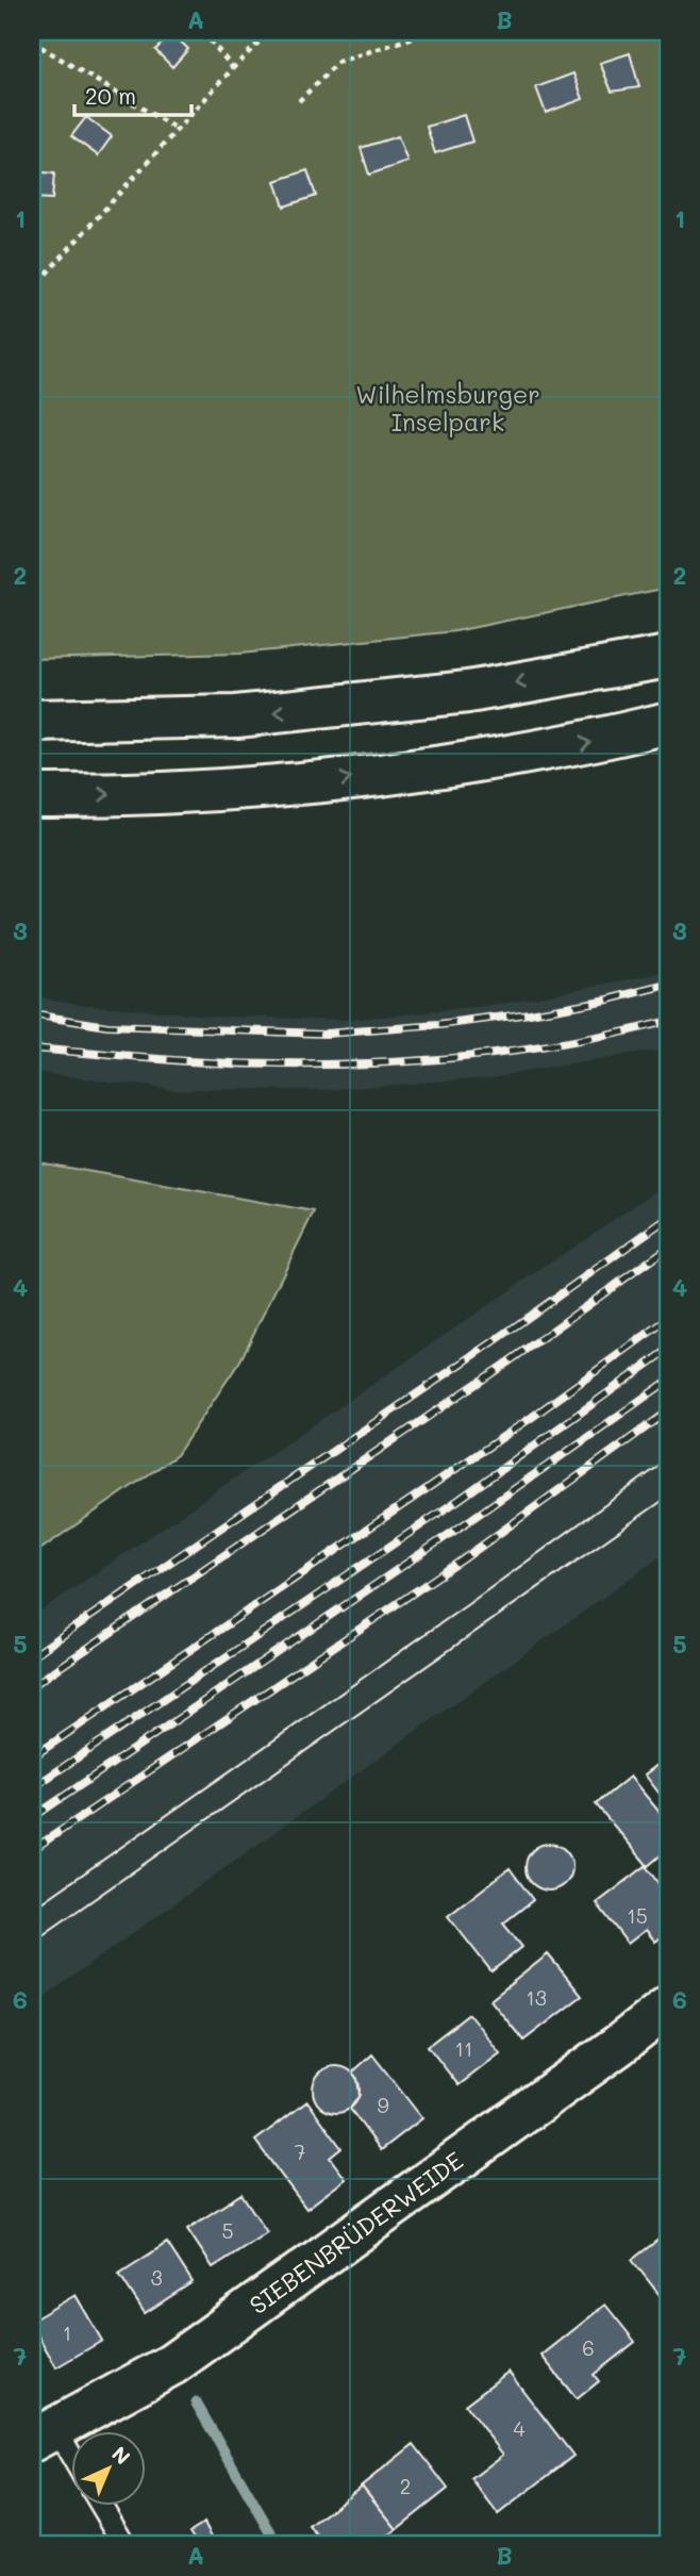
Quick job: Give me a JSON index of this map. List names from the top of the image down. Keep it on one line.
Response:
{"streets":{"main road":["SIEBENBRÜDERWEIDE"]},"parks":["Wilhelmsburger Inselpark"],"house_numbers":["15","13","11","9","7","5","3","1","6","4","2"],"scale_bar":"20 m","north":"top right","grid":{"columns":["A","B"],"rows":["1","2","3","4","5","6","7"]}}
